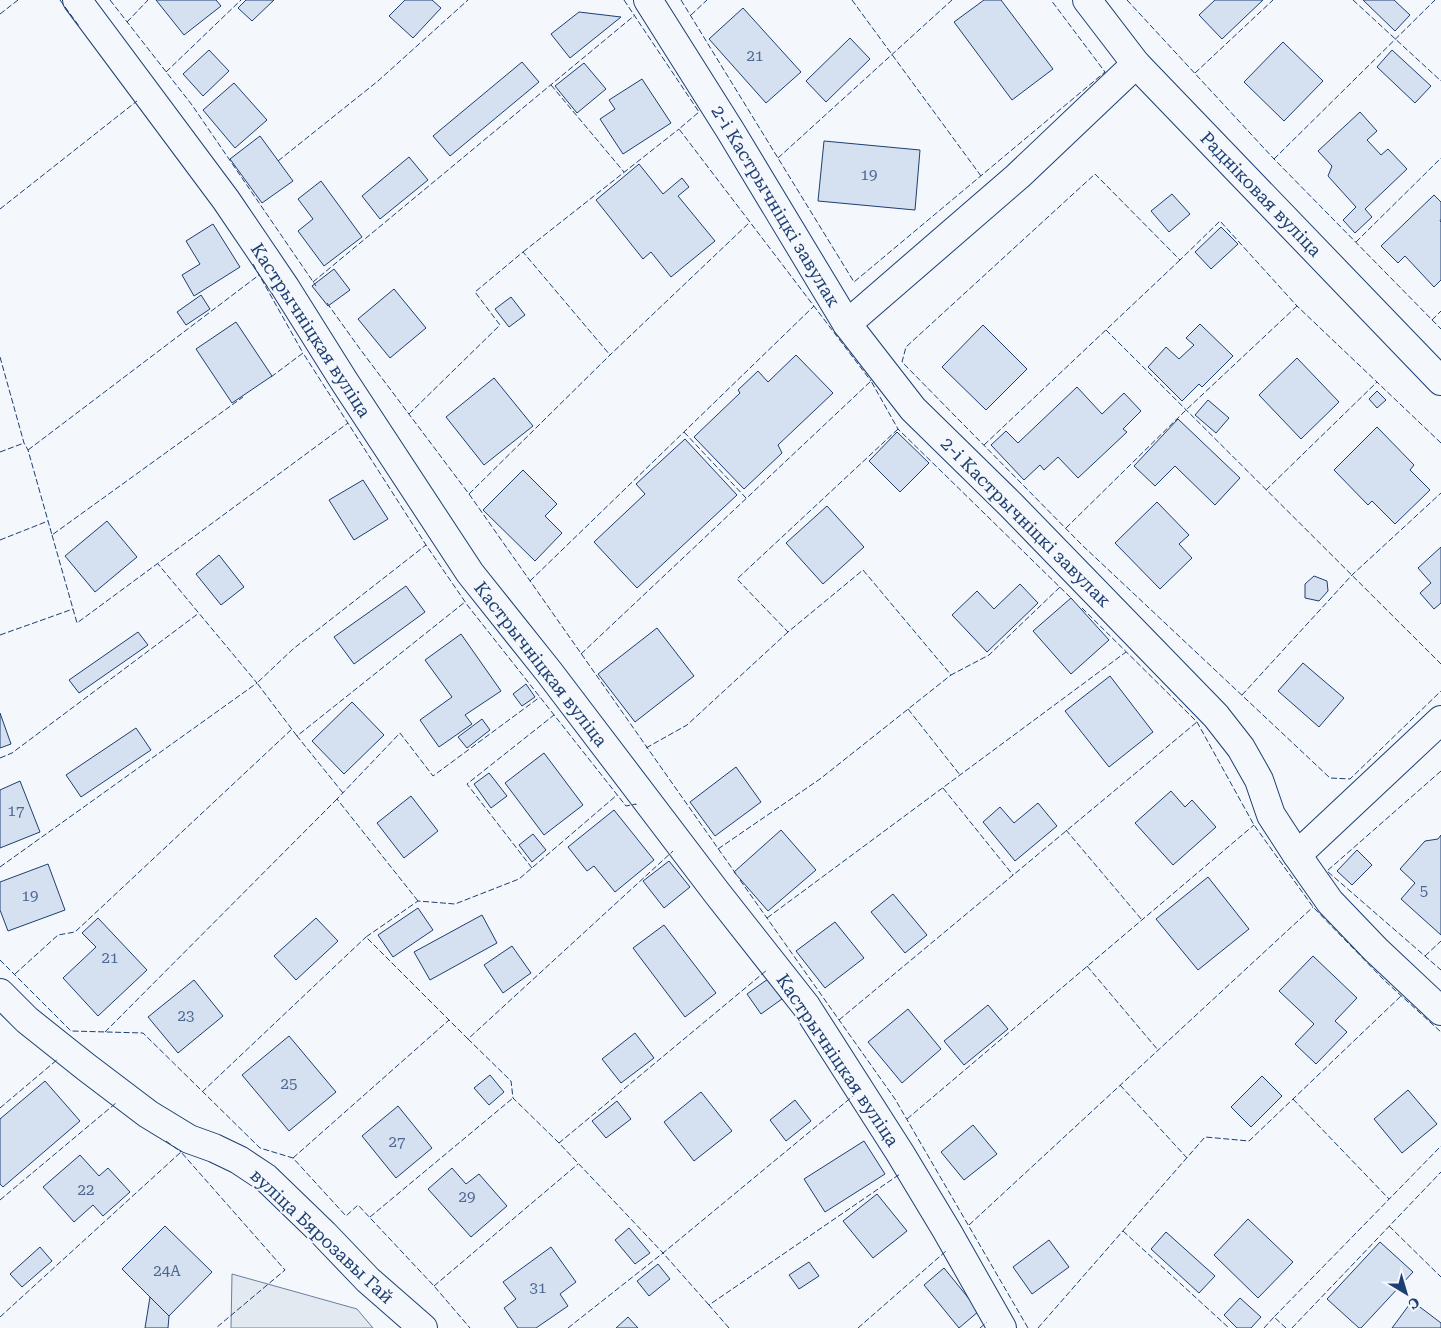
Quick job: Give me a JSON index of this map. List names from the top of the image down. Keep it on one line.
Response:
{"streets":{"street":["Радніковая вуліца","2-і Кастрычніцкі завулак","Кастрычніцкая вуліца","вуліца Бярозавы Гай"]},"house_numbers":["21","19","17","5","19","21","23","25","27","22","29","24А","31"],"north":"bottom right"}
